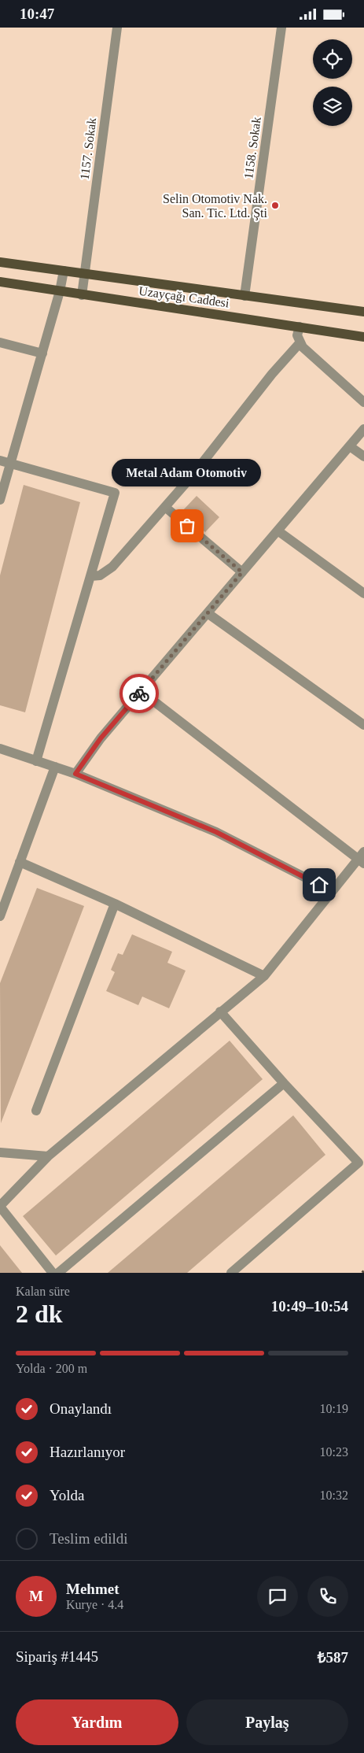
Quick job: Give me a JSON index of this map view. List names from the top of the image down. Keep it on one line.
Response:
{"streets":{"main road":["Uzayçağı Caddesi"],"street":["1158. Sokak","1157. Sokak"]},"crossings":[["1158. Sokak","Uzayçağı Caddesi"],["1157. Sokak","Uzayçağı Caddesi"]],"places":["Selin Otomotiv Nak. San. Tic. Ltd. Şti","Metal Adam Otomotiv"],"page":{"status":"10:47","bubble":"Metal Adam Otomotiv","heading":["2 dk","Kalan süre","10:49–10:54"],"panel":["Mehmet","Kurye · 4.4","Sipariş #1445","₺587"],"bar":"Yolda · 200 m","list":[["Onaylandı","10:19"],["Hazırlanıyor","10:23"],["Yolda","10:32"],"Teslim edildi"],"round":"M","buttons":["Yardım","Paylaş"]}}
